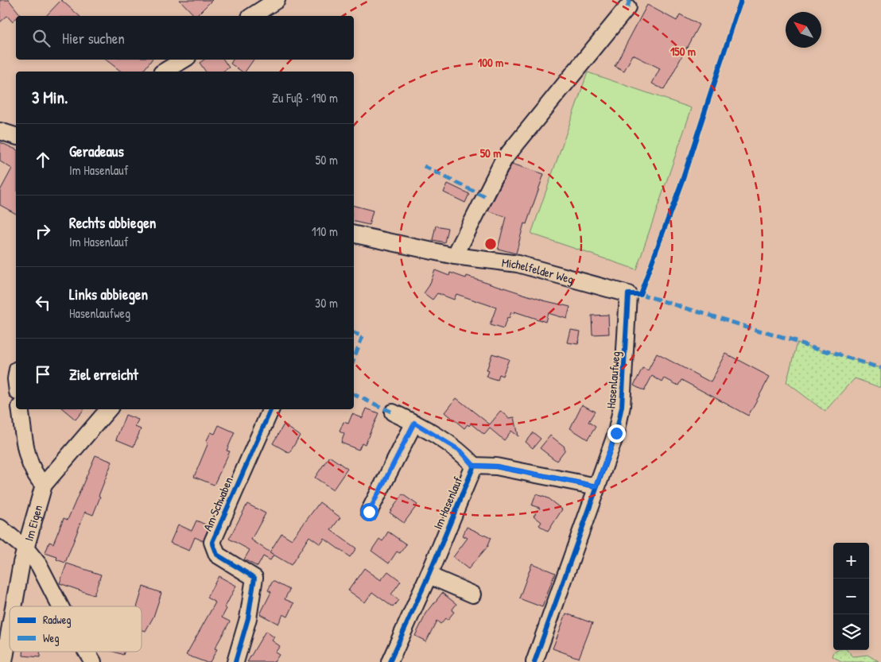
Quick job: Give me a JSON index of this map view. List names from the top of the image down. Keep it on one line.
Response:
{"streets":{"street":["Michelfelder Weg","Hasenlaufweg","Im Hasenlauf","Am Schwaben","Im Eigen"]},"crossings":[["Michelfelder Weg","Hasenlaufweg"],["Hasenlaufweg","Im Hasenlauf"]],"legend":["Radweg","Weg"],"north":"top left","page":{"search":"Hier suchen","heading":["3 Min.","Zu Fuß · 190 m"],"list":[["Geradeaus","Im Hasenlauf","50 m"],["Rechts abbiegen","Im Hasenlauf","110 m"],["Links abbiegen","Hasenlaufweg","30 m"],"Ziel erreicht"],"map_buttons":["+","−"]},"rings":["150 m","100 m","50 m"]}
